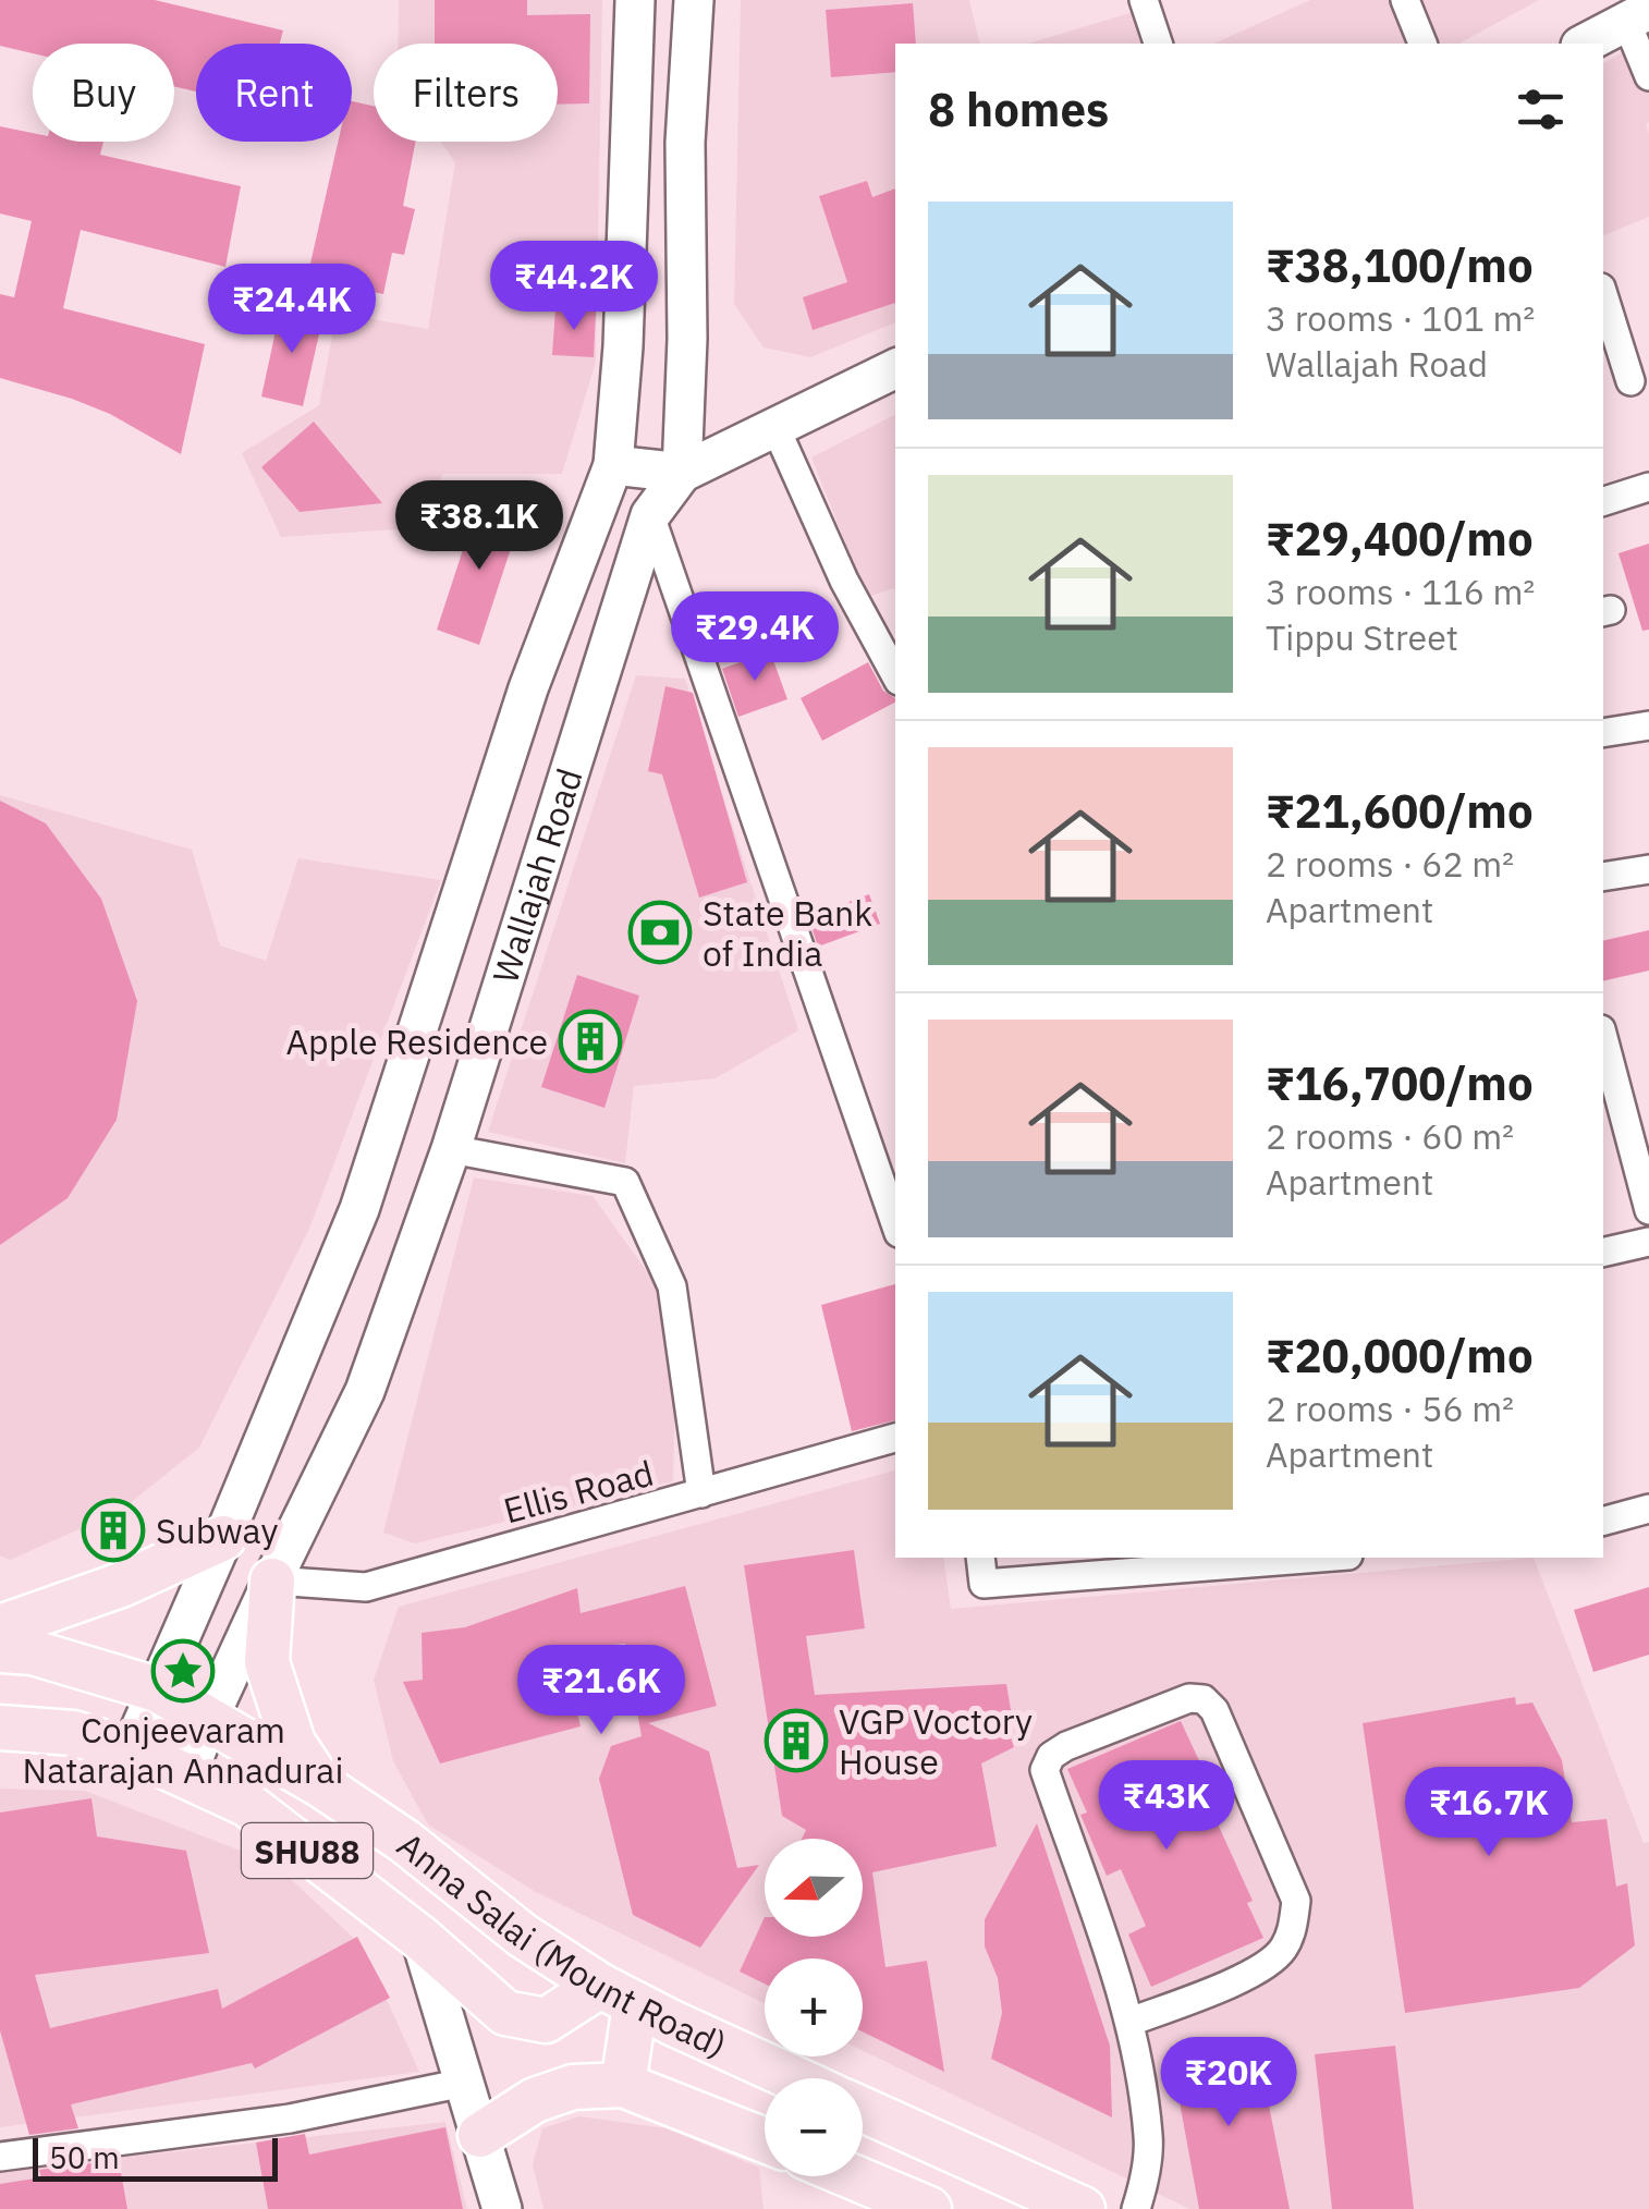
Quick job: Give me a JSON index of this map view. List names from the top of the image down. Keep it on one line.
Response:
{"streets":{"main road":["Wallajah Road","SHU88","Anna Salai (Mount Road)"],"street":["Ellis Road"]},"crossings":[["Wallajah Road","Ellis Road"],["Wallajah Road","Anna Salai (Mount Road)"]],"places":{"bank":["State Bank of India"],"building":["Apple Residence","Subway","VGP Voctory House"],"place":["Conjeevaram Natarajan Annadurai"]},"scale_bar":"50 m","north":"left","page":{"chip":["Buy","Rent","Filters"],"heading":"8 homes","list":[{"name":"₹38,100/mo","note":"3 rooms · 101 m² · Wallajah Road"},{"name":"₹29,400/mo","note":"3 rooms · 116 m² · Tippu Street"},{"name":"₹21,600/mo","note":"2 rooms · 62 m² · Apartment"},{"name":"₹16,700/mo","note":"2 rooms · 60 m² · Apartment"},{"name":"₹20,000/mo","note":"2 rooms · 56 m² · Apartment"}],"price":["₹44.2K","₹24.4K","₹38.1K","₹29.4K","₹21.6K","₹43K","₹16.7K","₹20K"],"map_buttons":["+","−"],"scale":"50 m"}}
